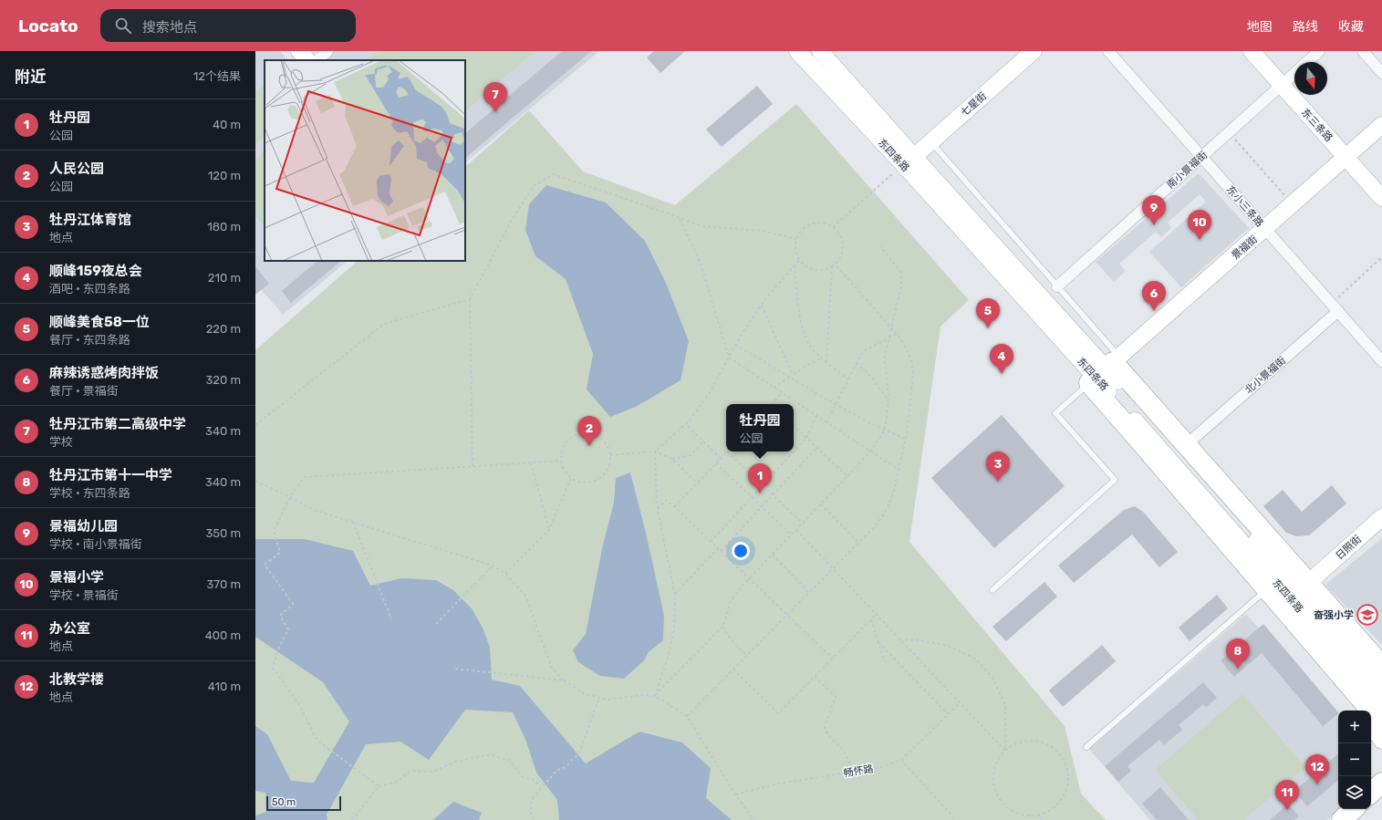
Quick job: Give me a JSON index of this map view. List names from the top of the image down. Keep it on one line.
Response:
{"streets":{"street":["七星街","东三条路","东四条路","南小景福街","东小三条路","景福街","北小景福街","日照街"],"path":["畅怀路"]},"crossings":[["七星街","东四条路"],["东三条路","南小景福街"],["东三条路","景福街"],["南小景福街","东小三条路"],["东小三条路","景福街"],["东小三条路","北小景福街"]],"places":{"school or university":["奋强小学"]},"scale_bar":"50 m","north":"bottom","page":{"header":"Locato","search":"搜索地点","nav":["地图","路线","收藏"],"heading":["附近","12个结果"],"pins":["7","9","10","6","5","4","2","3","1","8","12","11"],"list":[{"mark":"1","name":"牡丹园","note":"公园","value":"40 m"},{"mark":"2","name":"人民公园","note":"公园","value":"120 m"},{"mark":"3","name":"牡丹江体育馆","note":"地点","value":"180 m"},{"mark":"4","name":"顺峰159夜总会","note":"酒吧 · 东四条路","value":"210 m"},{"mark":"5","name":"顺峰美食58一位","note":"餐厅 · 东四条路","value":"220 m"},{"mark":"6","name":"麻辣诱惑烤肉拌饭","note":"餐厅 · 景福街","value":"320 m"},{"mark":"7","name":"牡丹江市第二高级中学","note":"学校","value":"340 m"},{"mark":"8","name":"牡丹江市第十一中学","note":"学校 · 东四条路","value":"340 m"},{"mark":"9","name":"景福幼儿园","note":"学校 · 南小景福街","value":"350 m"},{"mark":"10","name":"景福小学","note":"学校 · 景福街","value":"370 m"},{"mark":"11","name":"办公室","note":"地点","value":"400 m"},{"mark":"12","name":"北教学楼","note":"地点","value":"410 m"}],"popup":["牡丹园","公园"],"map_buttons":["+","−"],"scale":"50 m"}}
